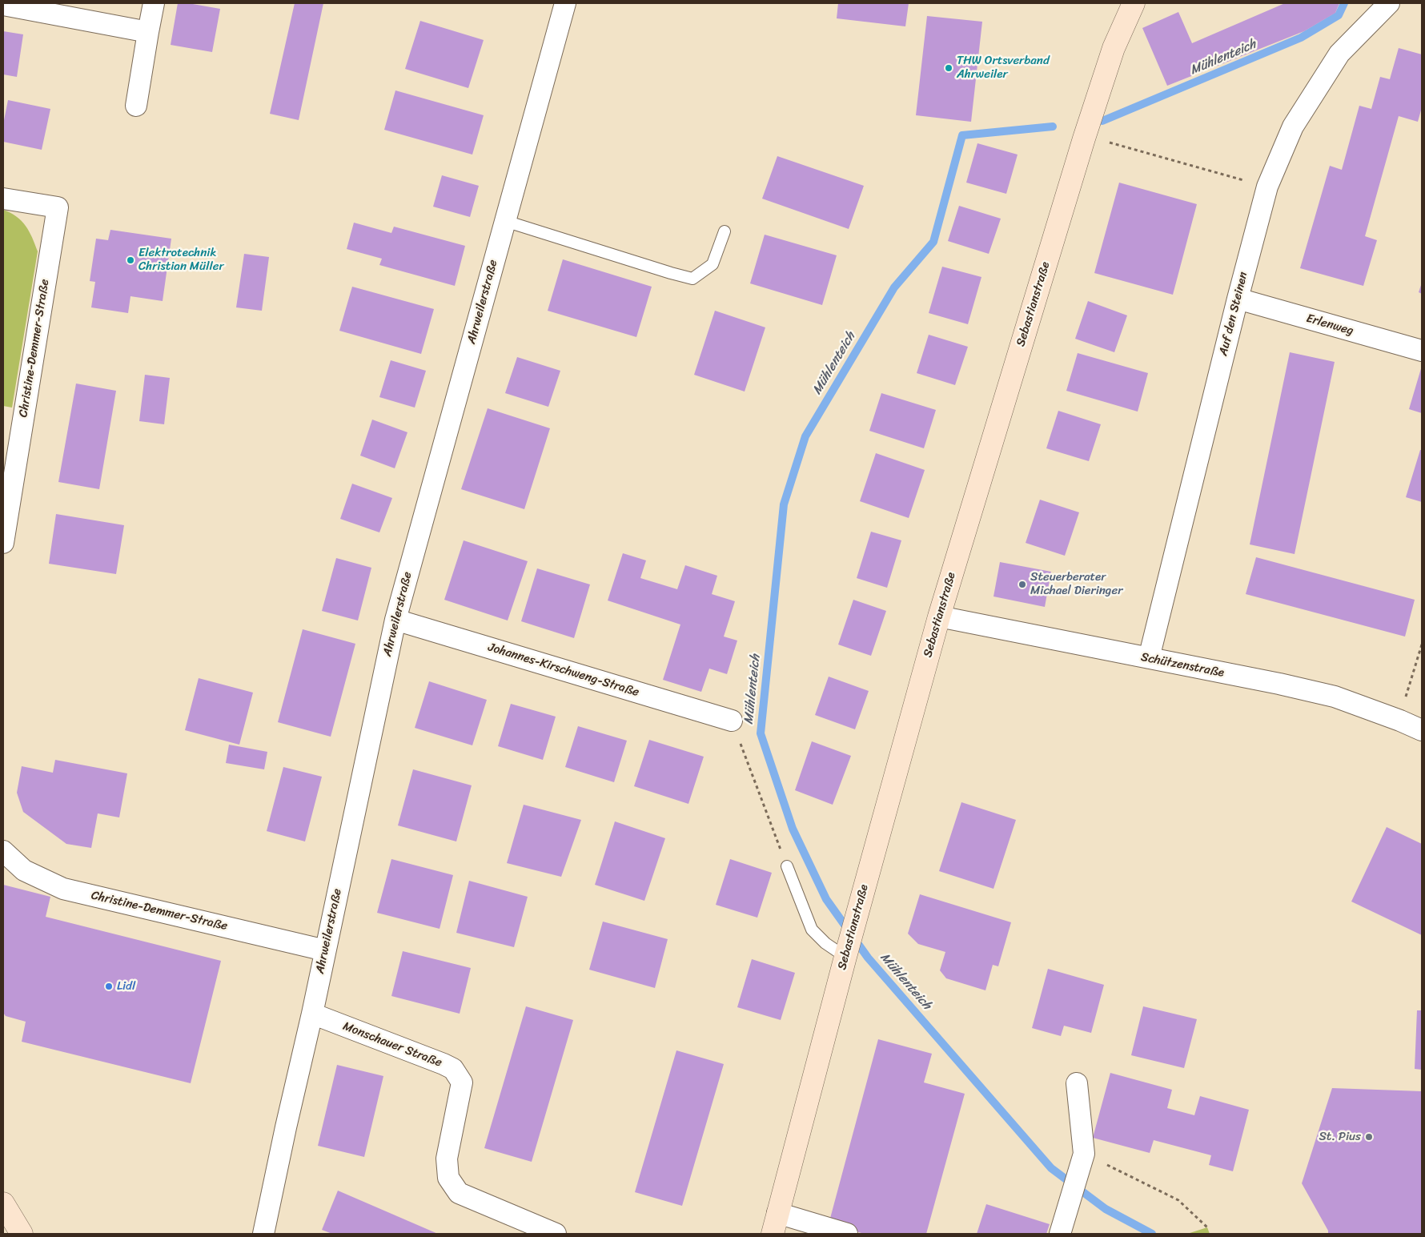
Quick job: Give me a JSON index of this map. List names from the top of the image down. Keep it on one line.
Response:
{"streets":{"street":["Ahrweilerstraße","Sebastianstraße","Auf den Steinen","Erlenweg","Christine-Demmer-Straße","Schützenstraße","Johannes-Kirschweng-Straße","Monschauer Straße"]},"crossings":[["Ahrweilerstraße","Christine-Demmer-Straße"],["Ahrweilerstraße","Johannes-Kirschweng-Straße"],["Ahrweilerstraße","Monschauer Straße"],["Sebastianstraße","Schützenstraße"],["Auf den Steinen","Erlenweg"],["Auf den Steinen","Schützenstraße"]],"water":["Mühlenteich"],"places":["THW Ortsverband Ahrweiler","Elektrotechnik Christian Müller","Steuerberater Michael Dieringer","Lidl","St. Pius"]}
